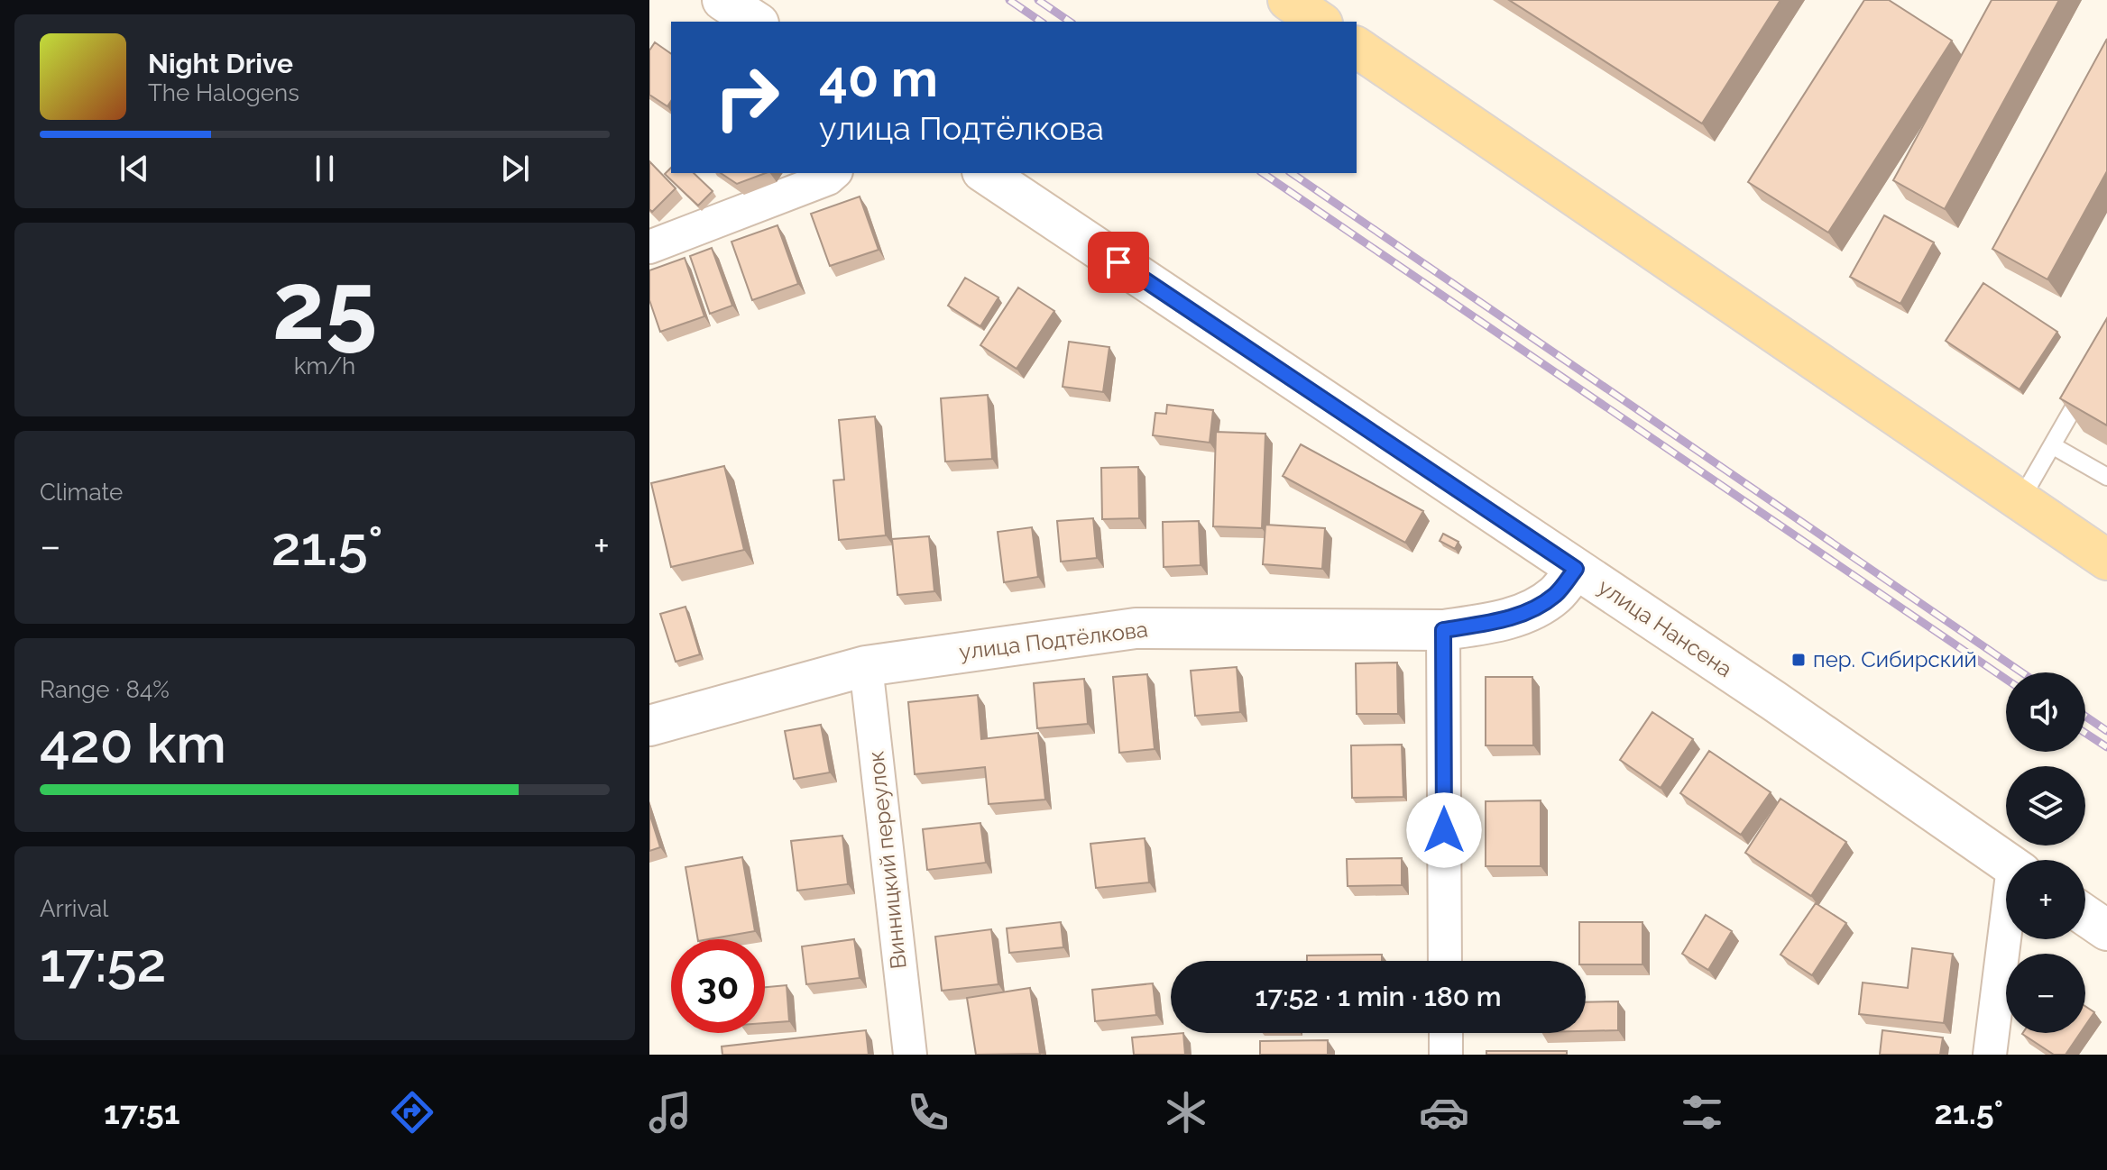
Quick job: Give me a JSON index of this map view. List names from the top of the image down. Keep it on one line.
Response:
{"streets":{"main road":["улица Нансена","улица Подтёлкова"],"street":["Винницкий переулок"]},"crossings":[["улица Нансена","улица Подтёлкова"],["улица Подтёлкова","Винницкий переулок"]],"places":{"transit":["пер. Сибирский"]},"page":{"turn":["40 m","улица Подтёлкова"],"song":["Night Drive","The Halogens"],"tile":[["25","km/h"],"Climate",["Range · 84%","420 km"],["Arrival","17:52"]],"heat":["−","21.5°","+"],"map_buttons":["+","−"],"limit":"30","trip":"17:52 · 1 min · 180 m","tabs":["17:51","21.5°"]}}
